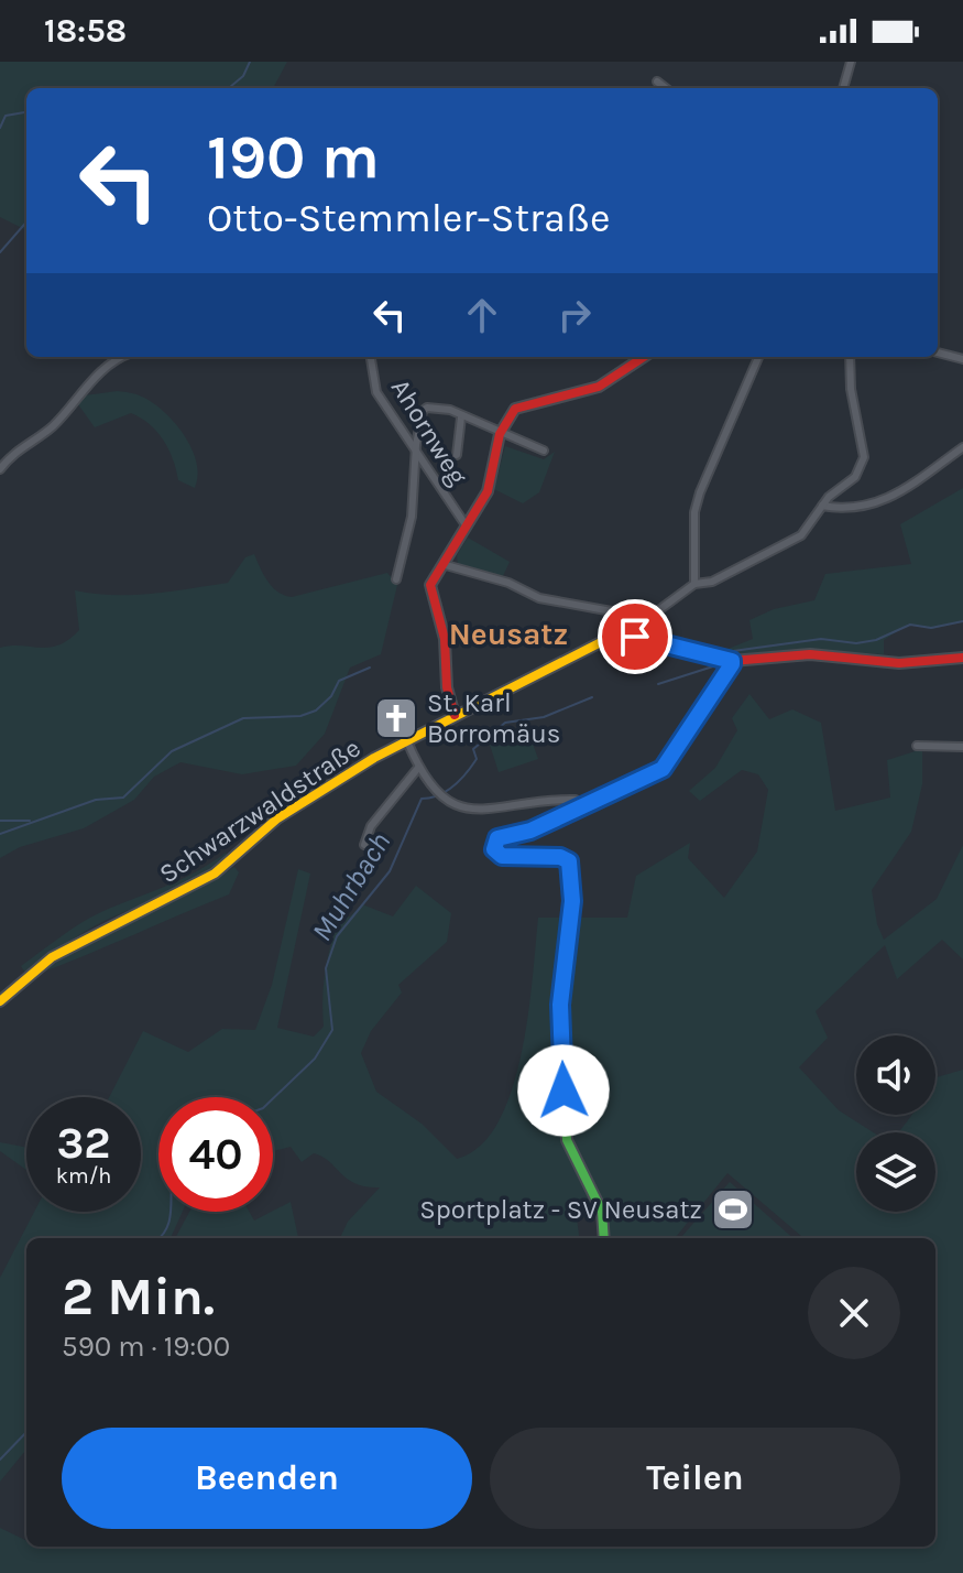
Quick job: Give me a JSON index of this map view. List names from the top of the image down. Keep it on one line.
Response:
{"streets":{"street":["Ahornweg","Schwarzwaldstraße"]},"districts":["Neusatz"],"water":["Muhrbach"],"places":{"church":["St. Karl Borromäus"],"sports":["Sportplatz - SV Neusatz"]},"page":{"status":"18:58","turn":["190 m","Otto-Stemmler-Straße"],"speed":"32 km/h","limit":"40","heading":["2 Min.","590 m · 19:00"],"buttons":["Beenden","Teilen"]}}
